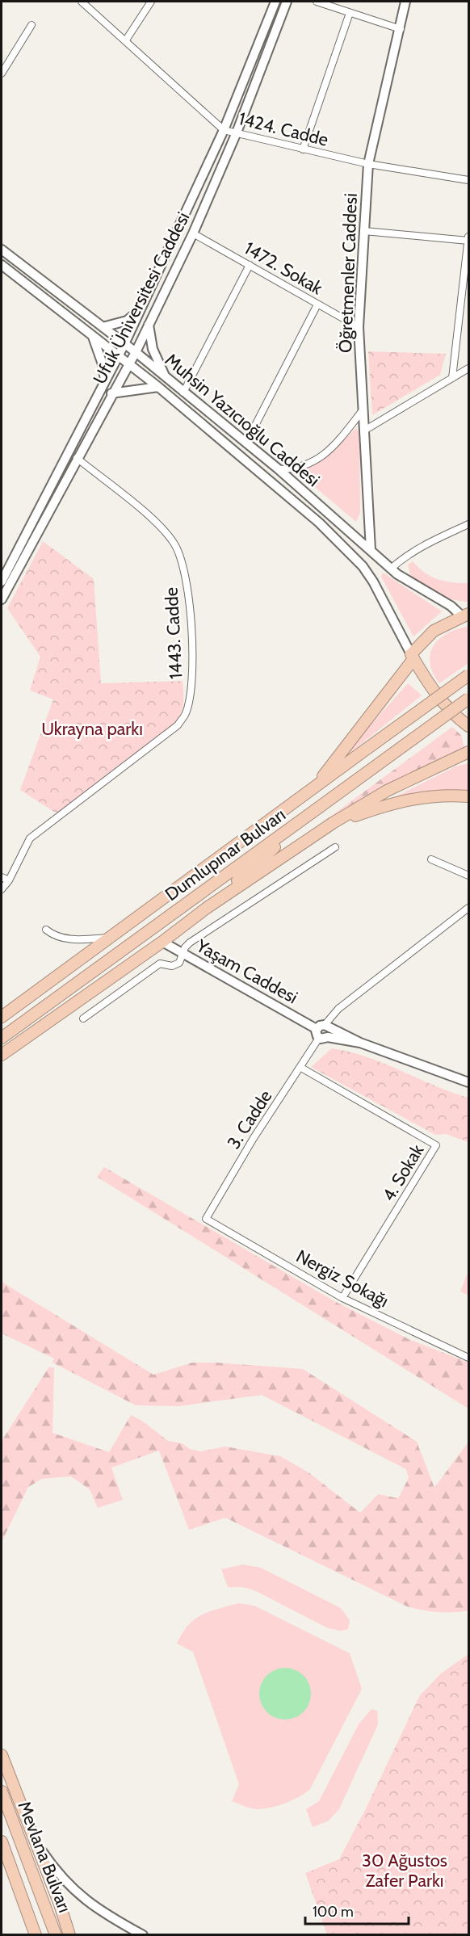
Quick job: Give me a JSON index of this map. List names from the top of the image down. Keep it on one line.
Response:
{"streets":{"highway":["Dumlupınar Bulvarı","Mevlana Bulvarı"],"main road":["Öğretmenler Caddesi","Ufuk Üniversitesi Caddesi","Muhsin Yazıcıoğlu Caddesi","Yaşam Caddesi"],"street":["1424. Cadde","1472. Sokak","1443. Cadde","3. Cadde","4. Sokak","Nergiz Sokağı"]},"crossings":[["1424. Cadde","Öğretmenler Caddesi"],["1424. Cadde","Ufuk Üniversitesi Caddesi"],["1472. Sokak","Öğretmenler Caddesi"],["1472. Sokak","Ufuk Üniversitesi Caddesi"],["Öğretmenler Caddesi","Muhsin Yazıcıoğlu Caddesi"],["Ufuk Üniversitesi Caddesi","Muhsin Yazıcıoğlu Caddesi"],["Ufuk Üniversitesi Caddesi","1443. Cadde"],["Muhsin Yazıcıoğlu Caddesi","Dumlupınar Bulvarı"],["Yaşam Caddesi","3. Cadde"],["3. Cadde","4. Sokak"],["3. Cadde","Nergiz Sokağı"],["4. Sokak","Nergiz Sokağı"]],"parks":["Ukrayna parkı","30 Ağustos Zafer Parkı"],"scale_bar":"100 m"}
